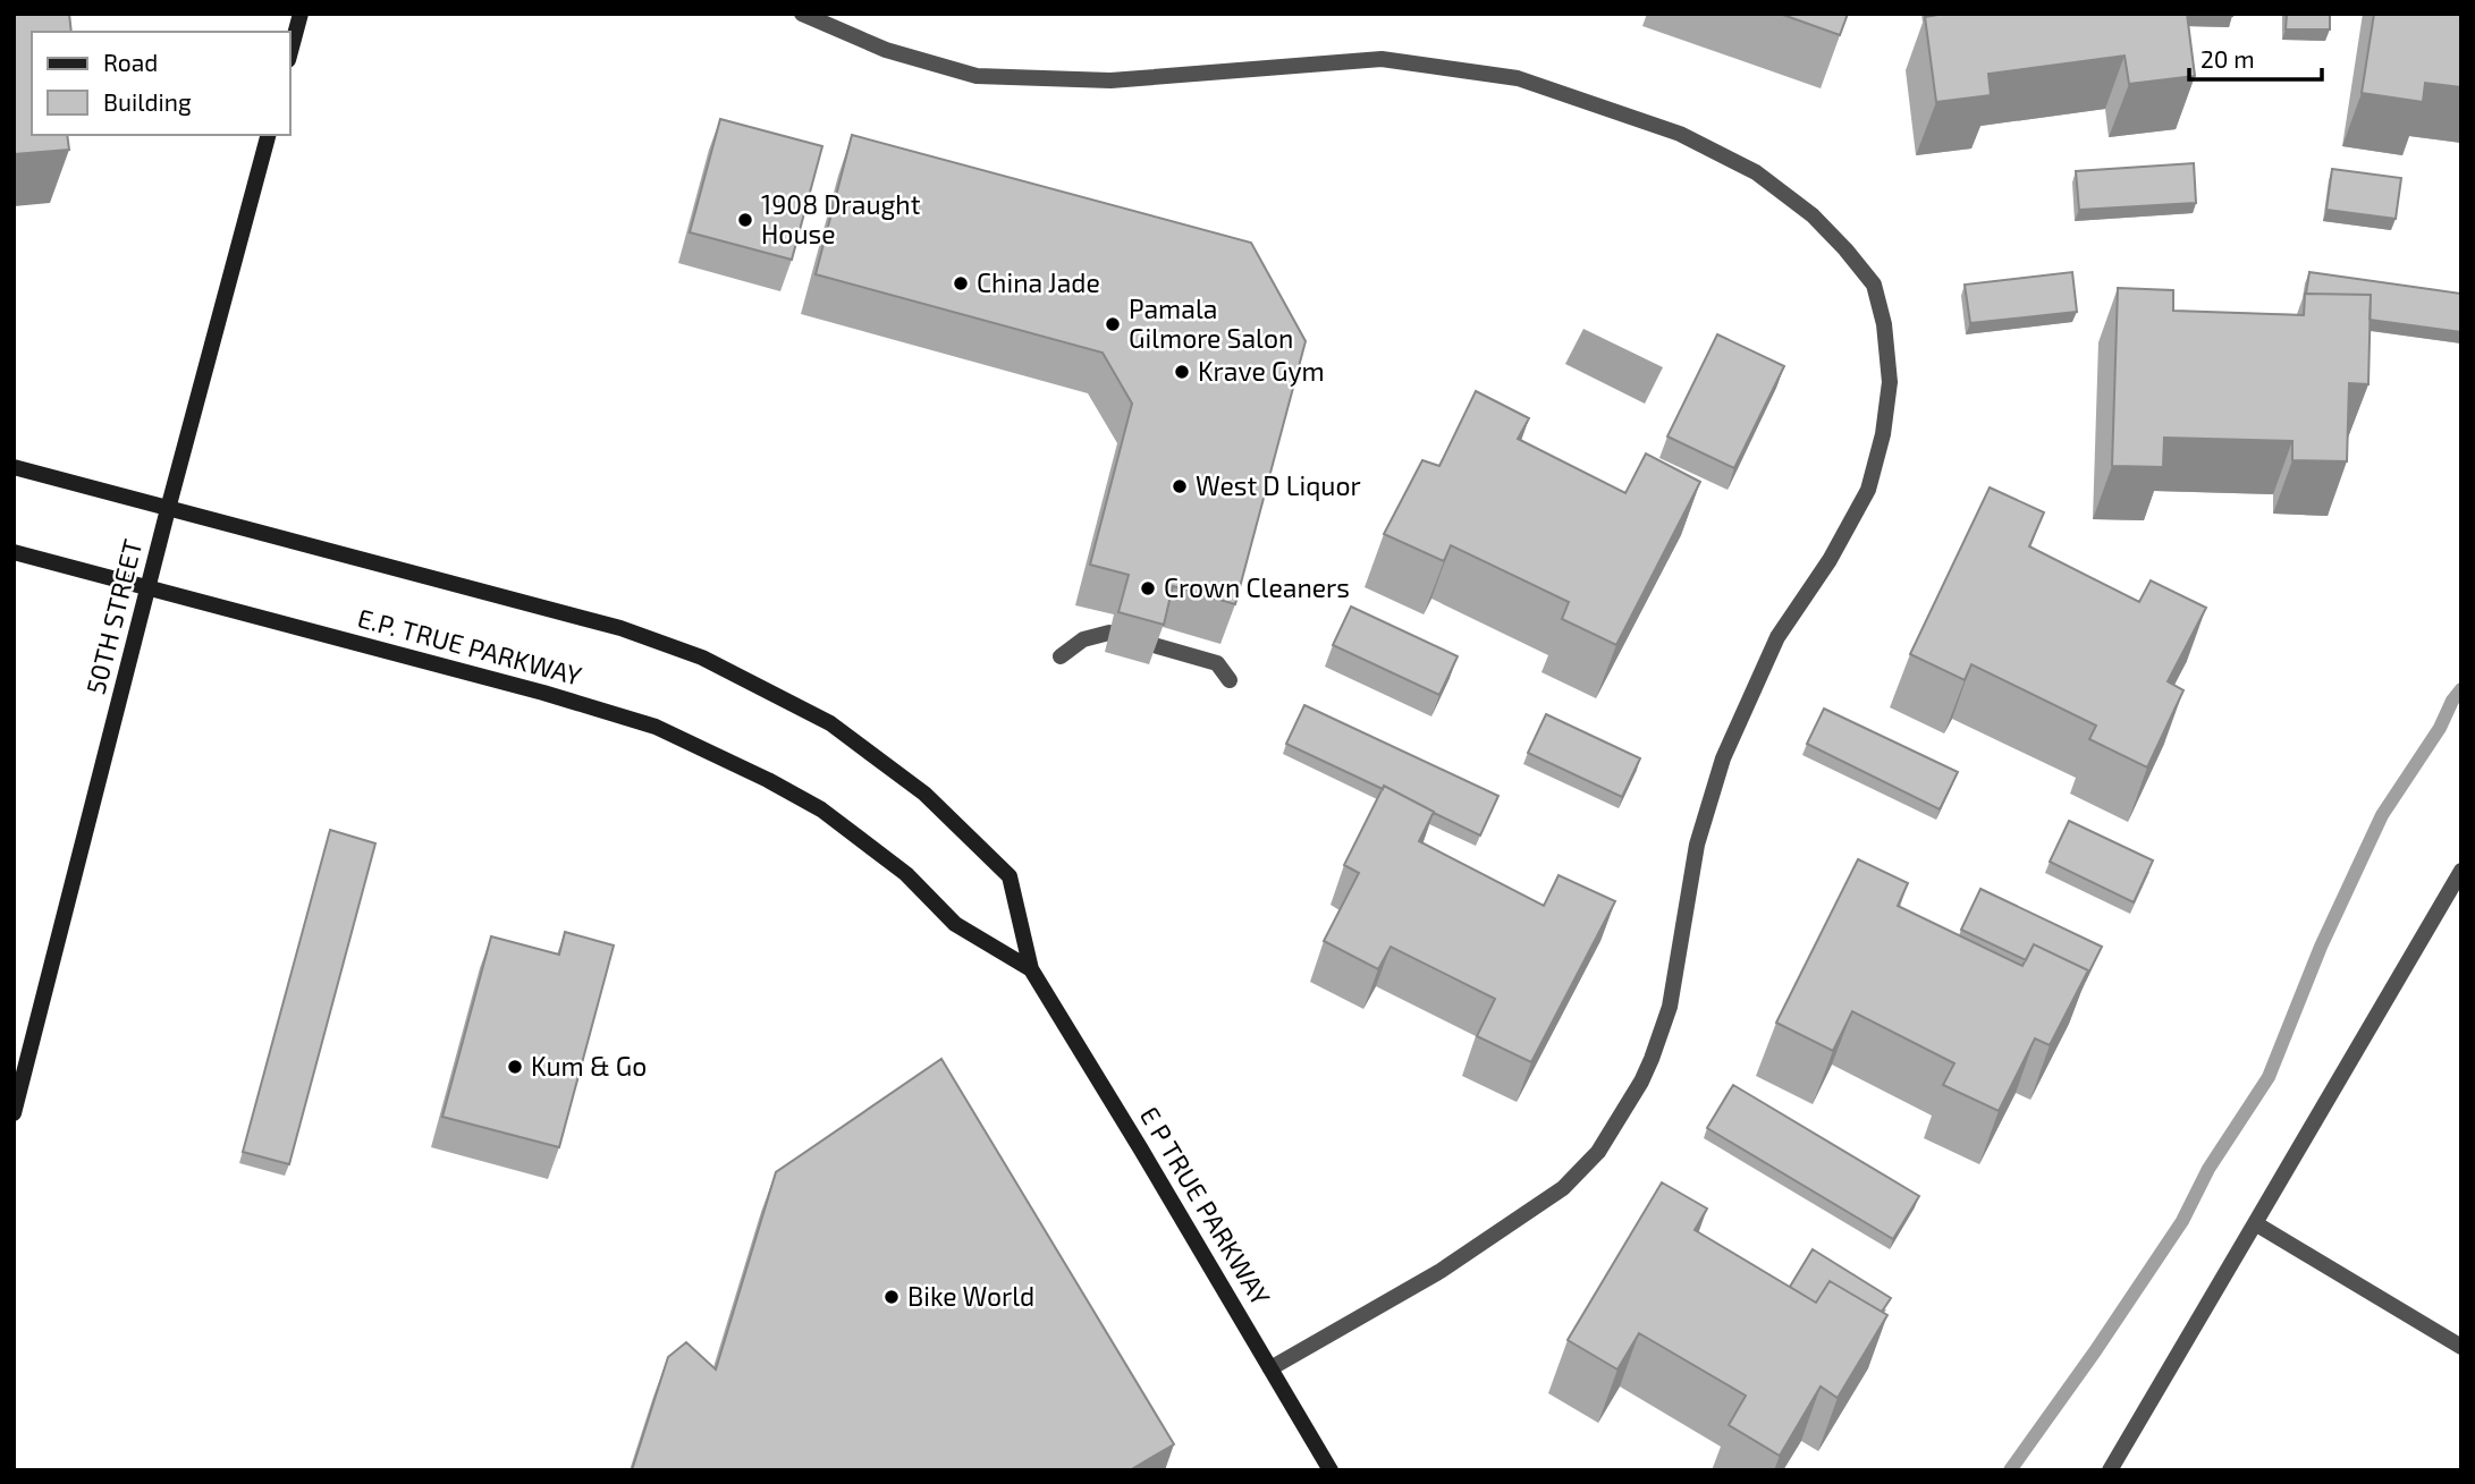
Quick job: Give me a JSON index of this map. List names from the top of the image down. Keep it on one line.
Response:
{"streets":{"main road":["50TH STREET","E.P. TRUE PARKWAY","E P TRUE PARKWAY"]},"crossings":[["50TH STREET","E.P. TRUE PARKWAY"],["50TH STREET","E P TRUE PARKWAY"],["E.P. TRUE PARKWAY","E P TRUE PARKWAY"]],"places":["1908 Draught House","China Jade","Pamala Gilmore Salon","Krave Gym","West D Liquor","Crown Cleaners","Kum & Go","Bike World"],"legend":["Road","Building"],"scale_bar":"20 m"}
